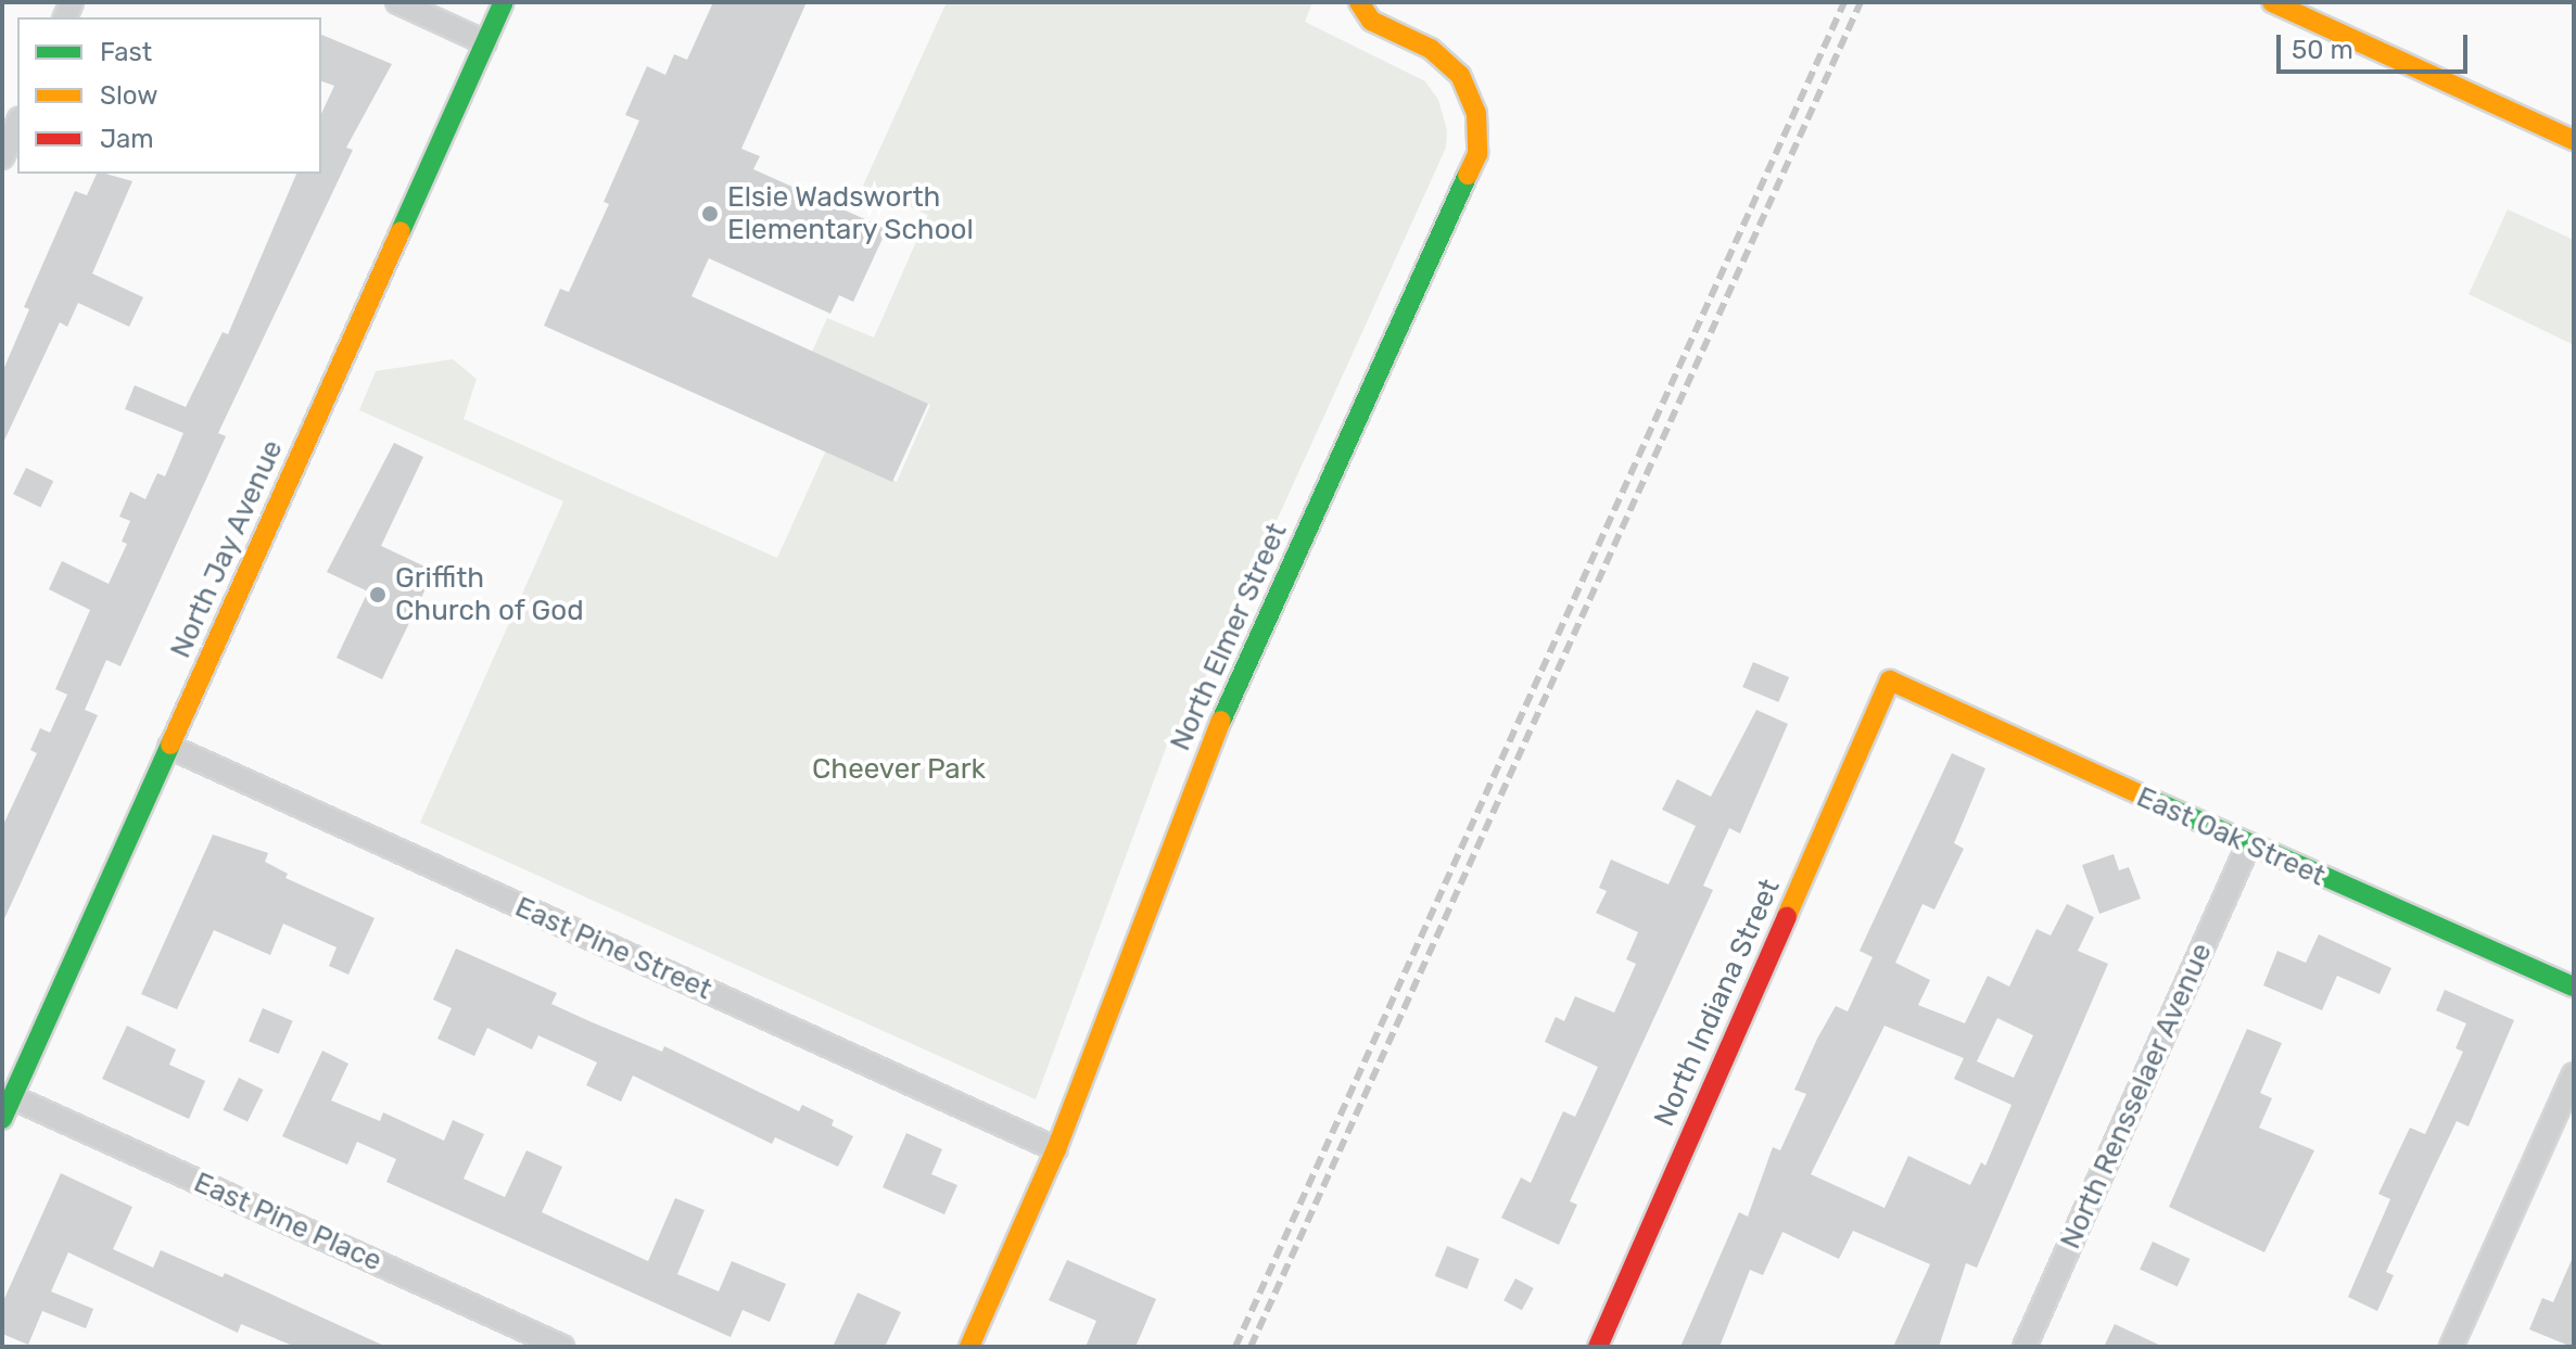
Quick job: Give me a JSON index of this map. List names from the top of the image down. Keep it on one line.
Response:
{"streets":{"street":["North Jay Avenue","North Elmer Street","East Oak Street","East Pine Street","North Indiana Street","North Rensselaer Avenue","East Pine Place"]},"crossings":[["North Jay Avenue","East Pine Street"],["North Jay Avenue","East Pine Place"],["North Elmer Street","East Pine Street"],["East Oak Street","North Indiana Street"],["East Oak Street","North Rensselaer Avenue"]],"parks":["Cheever Park"],"places":["Elsie Wadsworth Elementary School","Griffith Church of God"],"legend":["Fast","Slow","Jam"],"scale_bar":"50 m"}
